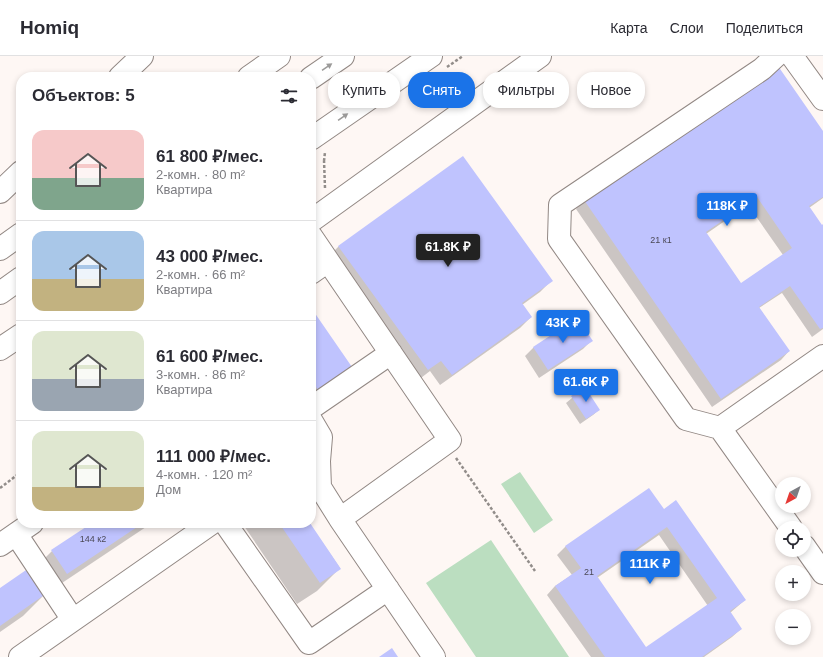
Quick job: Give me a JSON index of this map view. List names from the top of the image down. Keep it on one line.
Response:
{"house_numbers":["21 к1","144 к2","21"],"north":"bottom left","page":{"header":"Homiq","nav":["Карта","Слои","Поделиться"],"chip":["Купить","Снять","Фильтры","Новое"],"heading":"Объектов: 5","list":[{"name":"61 800 ₽/мес.","note":"2-комн. · 80 m² · Квартира"},{"name":"43 000 ₽/мес.","note":"2-комн. · 66 m² · Квартира"},{"name":"61 600 ₽/мес.","note":"3-комн. · 86 m² · Квартира"},{"name":"111 000 ₽/мес.","note":"4-комн. · 120 m² · Дом"}],"price":["118K ₽","61.8K ₽","43K ₽","61.6K ₽","111K ₽"],"map_buttons":["+","−"]}}
